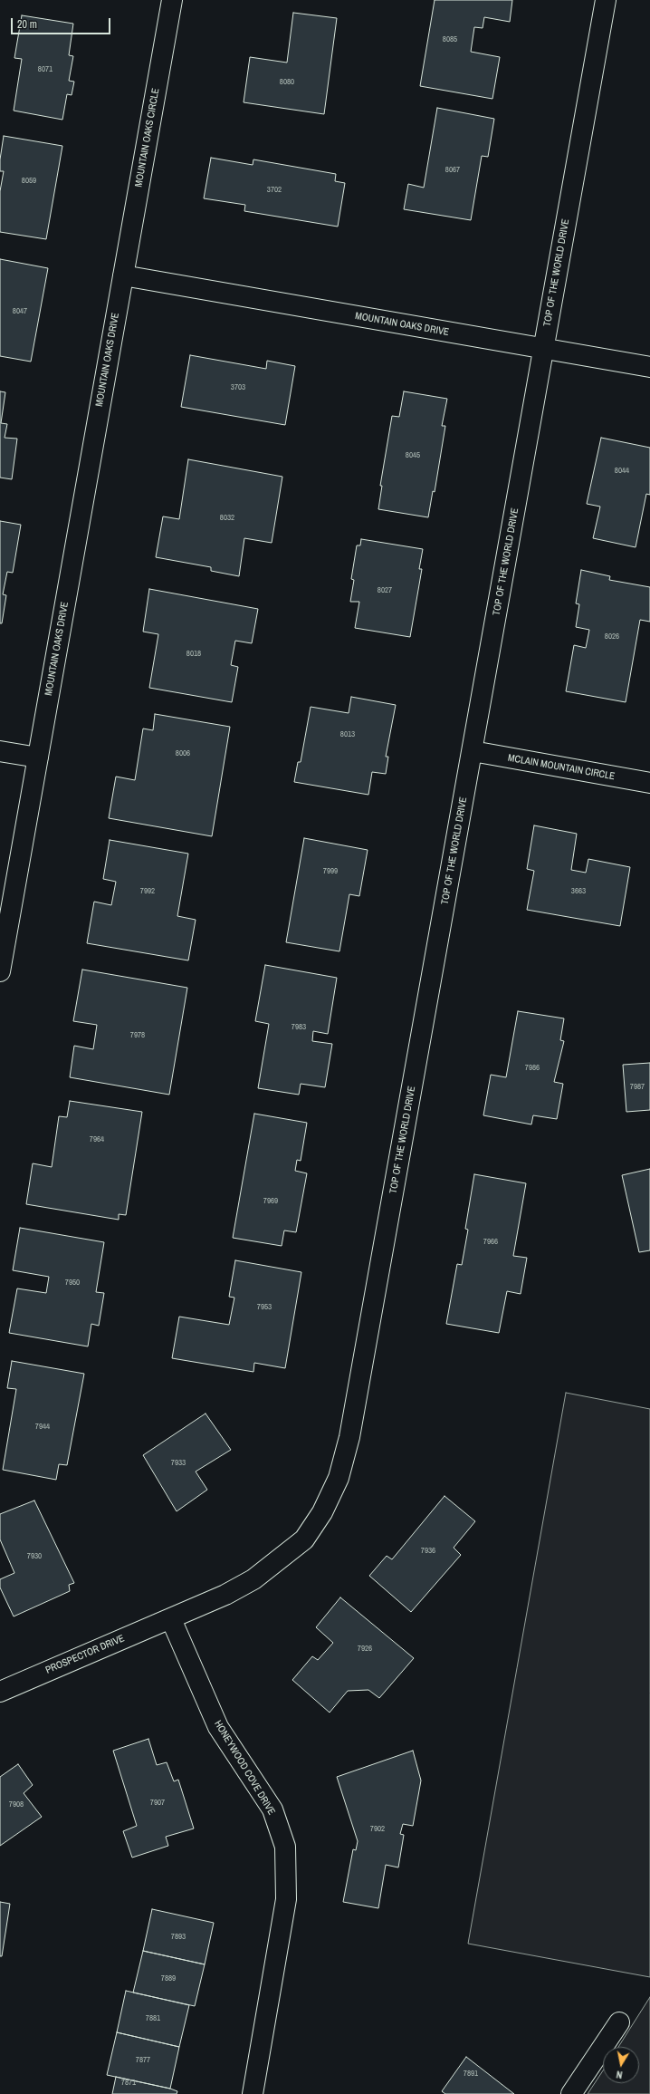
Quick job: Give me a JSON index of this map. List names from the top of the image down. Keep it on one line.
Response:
{"streets":{"street":["MOUNTAIN OAKS CIRCLE","TOP OF THE WORLD DRIVE","MOUNTAIN OAKS DRIVE","MCLAIN MOUNTAIN CIRCLE","PROSPECTOR DRIVE","HONEYWOOD COVE DRIVE"]},"crossings":[["MOUNTAIN OAKS CIRCLE","MOUNTAIN OAKS DRIVE"],["TOP OF THE WORLD DRIVE","MOUNTAIN OAKS DRIVE"],["TOP OF THE WORLD DRIVE","MCLAIN MOUNTAIN CIRCLE"],["TOP OF THE WORLD DRIVE","PROSPECTOR DRIVE"],["TOP OF THE WORLD DRIVE","HONEYWOOD COVE DRIVE"],["PROSPECTOR DRIVE","HONEYWOOD COVE DRIVE"]],"house_numbers":["8085","8071","8080","8067","8059","3702","8047","3703","8045","8044","8032","8027","8026","8018","8013","8006","7999","7992","3663","7983","7978","7986","7987","7964","7969","7966","7950","7953","7944","7933","7936","7930","7926","7907","7908","7902","7893","7889","7881","7877","7891","7871"],"scale_bar":"20 m","north":"bottom"}
